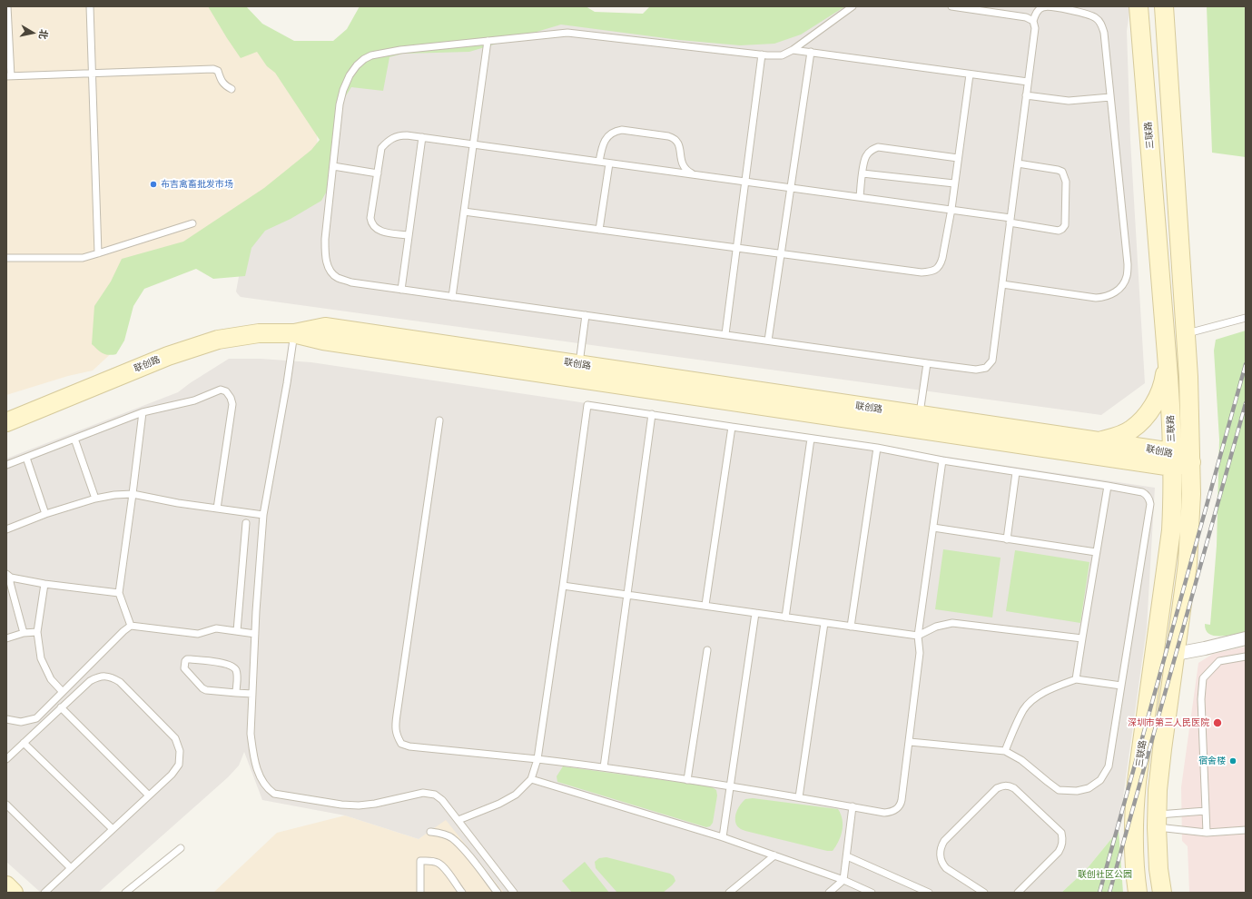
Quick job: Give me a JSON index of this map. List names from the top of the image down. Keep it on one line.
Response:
{"streets":{"street":["三联路","联创路"]},"crossings":[["三联路","联创路"]],"parks":["联创社区公园"],"places":["布吉禽畜批发市场","深圳市第三人民医院","宿舍楼"],"north":"right"}
